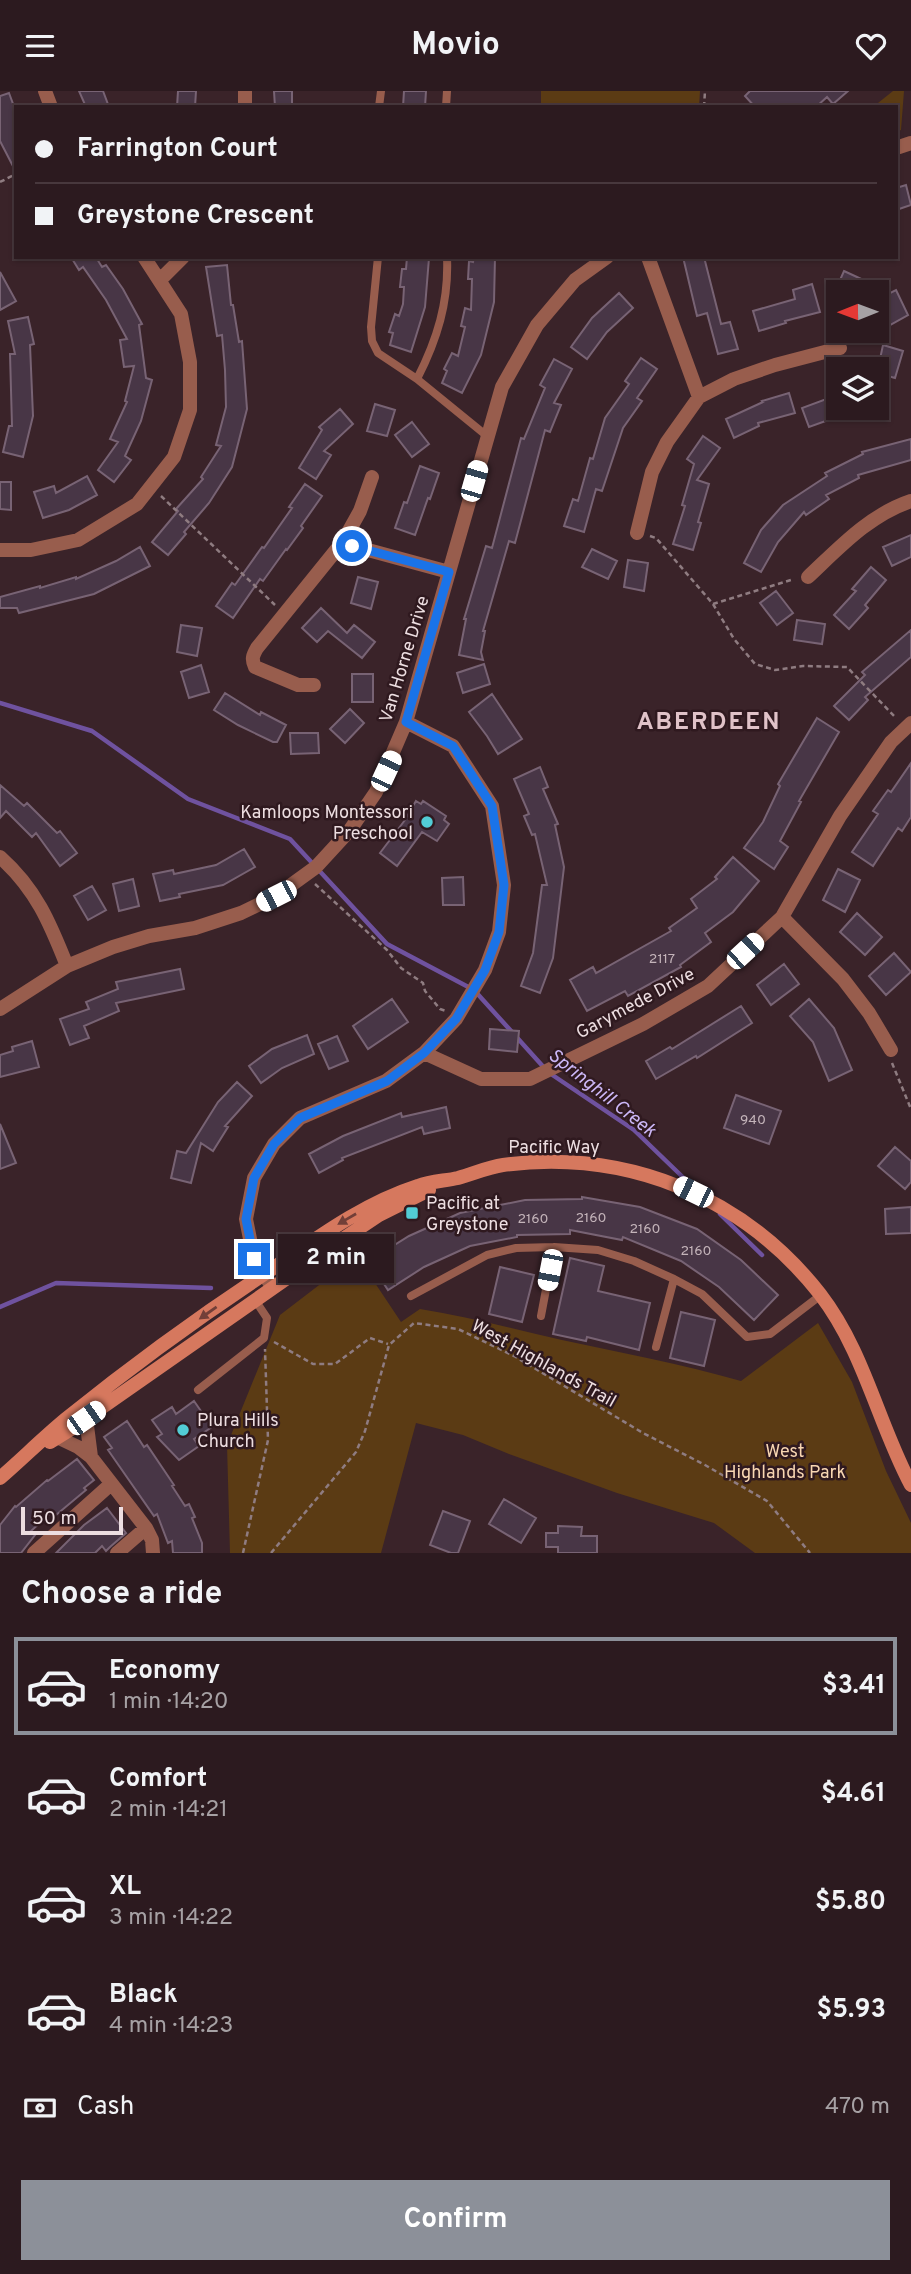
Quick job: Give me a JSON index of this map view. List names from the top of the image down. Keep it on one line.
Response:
{"streets":{"main road":["Pacific Way"],"street":["Van Horne Drive","Garymede Drive"],"path":["West Highlands Trail"]},"districts":["ABERDEEN"],"water":["Springhill Creek"],"parks":["West Highlands Park"],"places":{"other":["Kamloops Montessori Preschool","Plura Hills Church"],"transit":["Pacific at Greystone"]},"house_numbers":["2117","940","2160","2160","2160","2160"],"scale_bar":"50 m","north":"left","page":{"header":"Movio","banner":["Farrington Court","Greystone Crescent"],"bubble":"2 min","scale":"50 m","heading":"Choose a ride","list":[{"name":"Economy","note":"1 min · 14:20","value":"$3.41"},{"name":"Comfort","note":"2 min · 14:21","value":"$4.61"},{"name":"XL","note":"3 min · 14:22","value":"$5.80"},{"name":"Black","note":"4 min · 14:23","value":"$5.93"}],"pay":["Cash","470 m"],"buttons":"Confirm"}}
